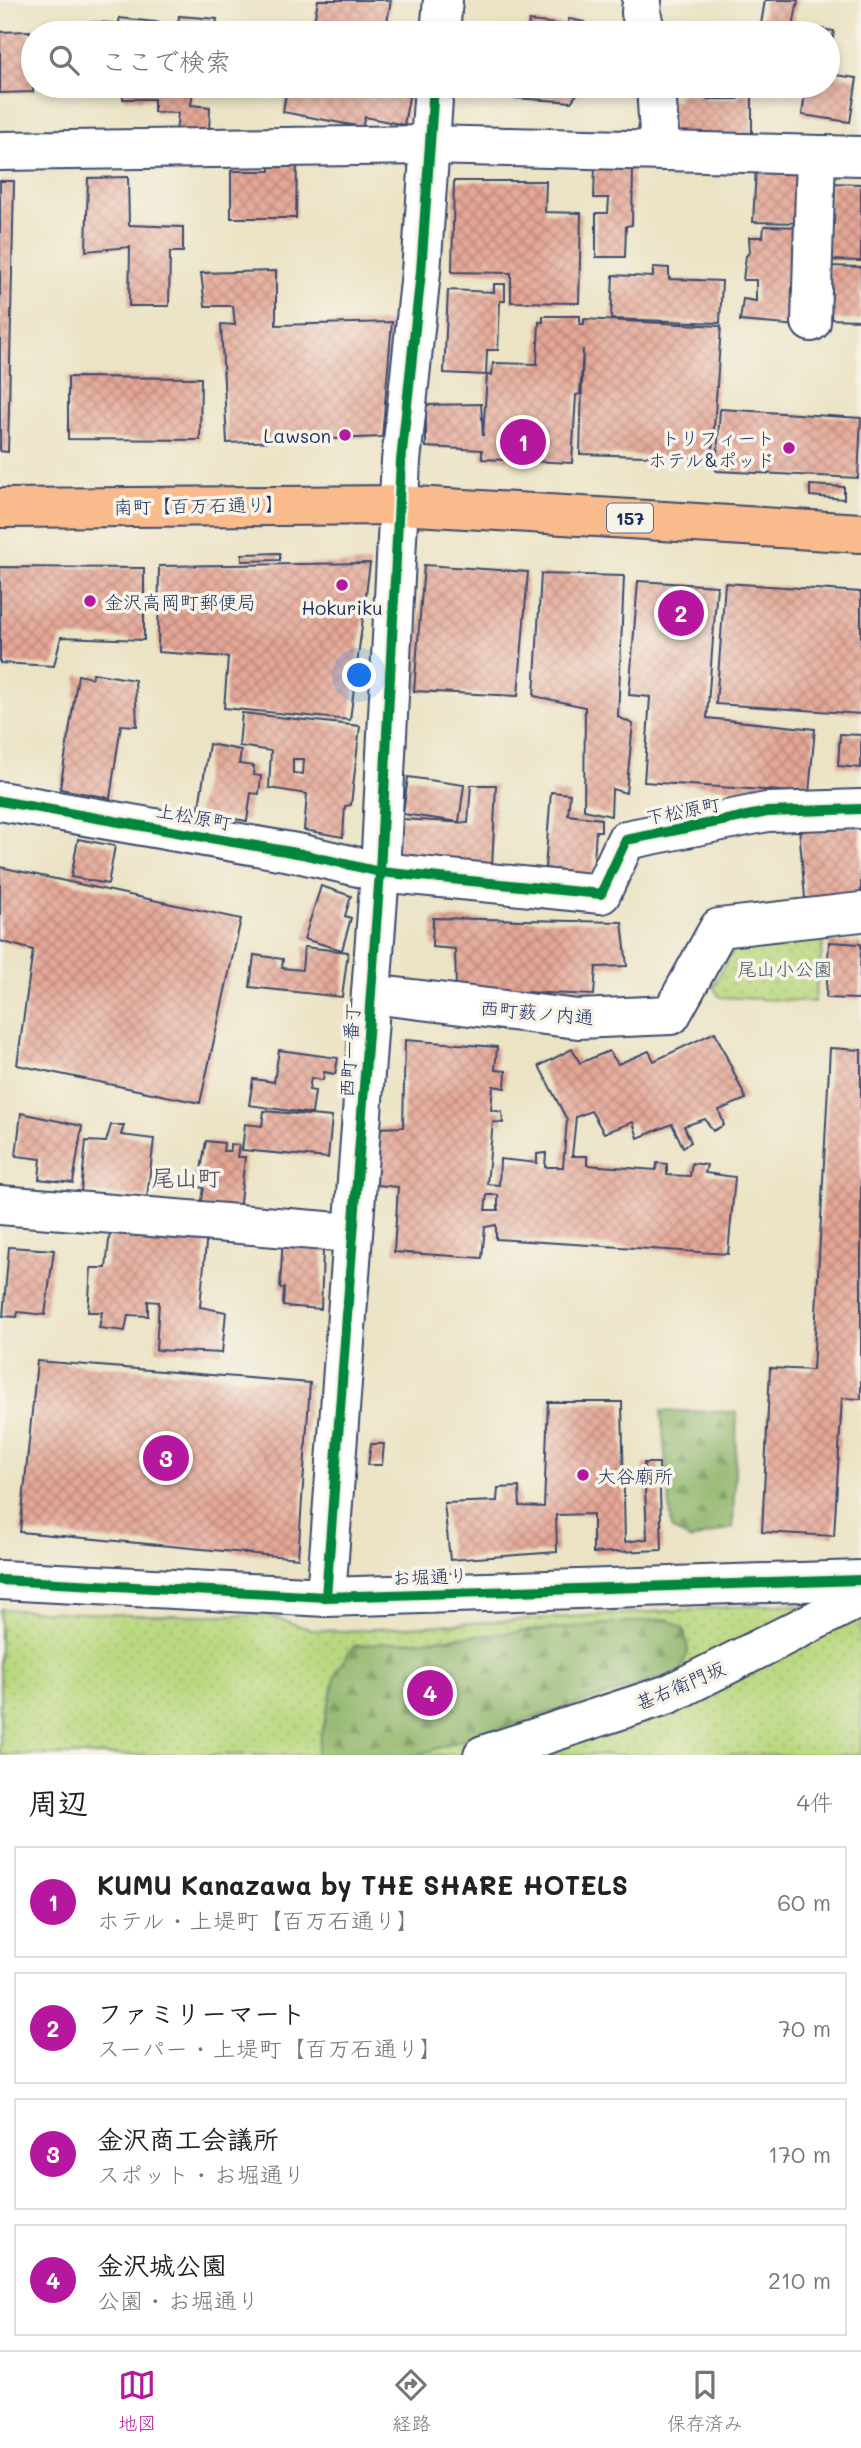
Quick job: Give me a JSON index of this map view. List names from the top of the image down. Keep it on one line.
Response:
{"streets":{"highway":["南町【百万石通り】","157"],"street":["下松原町","上松原町","西町薮ノ内通","西町一番丁","お堀通り","甚右衛門坂"]},"crossings":[["南町【百万石通り】","157"],["南町【百万石通り】","西町一番丁"],["157","西町一番丁"],["下松原町","上松原町"],["下松原町","西町一番丁"],["上松原町","西町一番丁"],["西町薮ノ内通","西町一番丁"],["西町一番丁","お堀通り"]],"districts":["尾山町"],"parks":["尾山小公園"],"places":["Lawson","トリフィート ホテル&ポッド","Hokuriku","金沢高岡町郵便局","大谷廟所"],"page":{"search":"ここで検索","pins":["1","2","3","4"],"heading":["周辺","4件"],"list":[{"mark":"1","name":"KUMU Kanazawa by THE SHARE HOTELS","note":"ホテル · 上堤町【百万石通り】","value":"60 m"},{"mark":"2","name":"ファミリーマート","note":"スーパー · 上堤町【百万石通り】","value":"70 m"},{"mark":"3","name":"金沢商工会議所","note":"スポット · お堀通り","value":"170 m"},{"mark":"4","name":"金沢城公園","note":"公園 · お堀通り","value":"210 m"}],"nav":["地図","経路","保存済み"]}}
